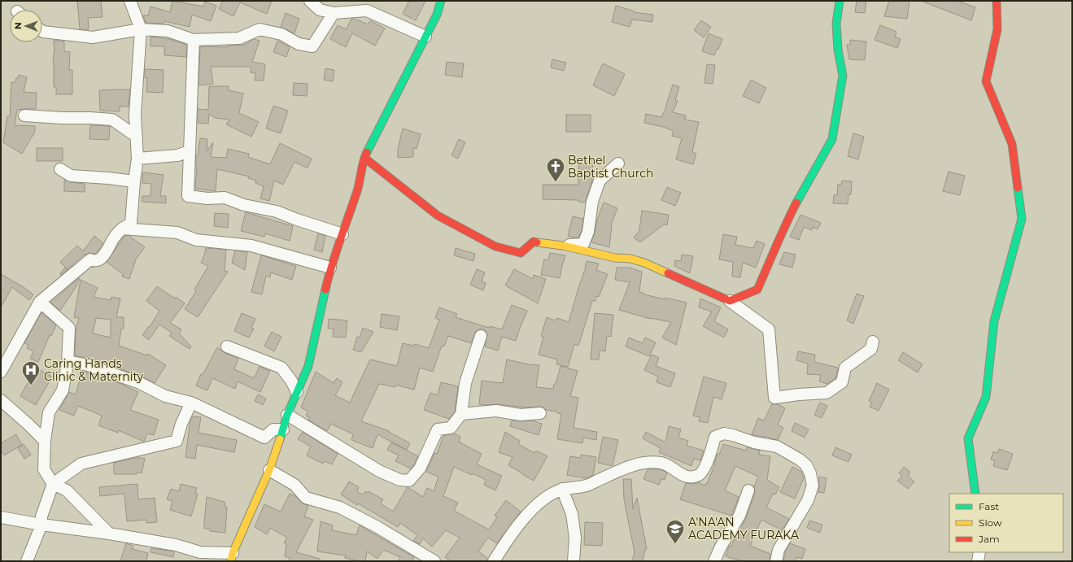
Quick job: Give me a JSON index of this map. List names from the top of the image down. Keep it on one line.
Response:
{"places":{"church":["Bethel Baptist Church"],"hospital":["Caring Hands Clinic & Maternity"],"school or university":["A'NA'AN ACADEMY FURAKA"]},"legend":["Fast","Slow","Jam"],"north":"left"}
